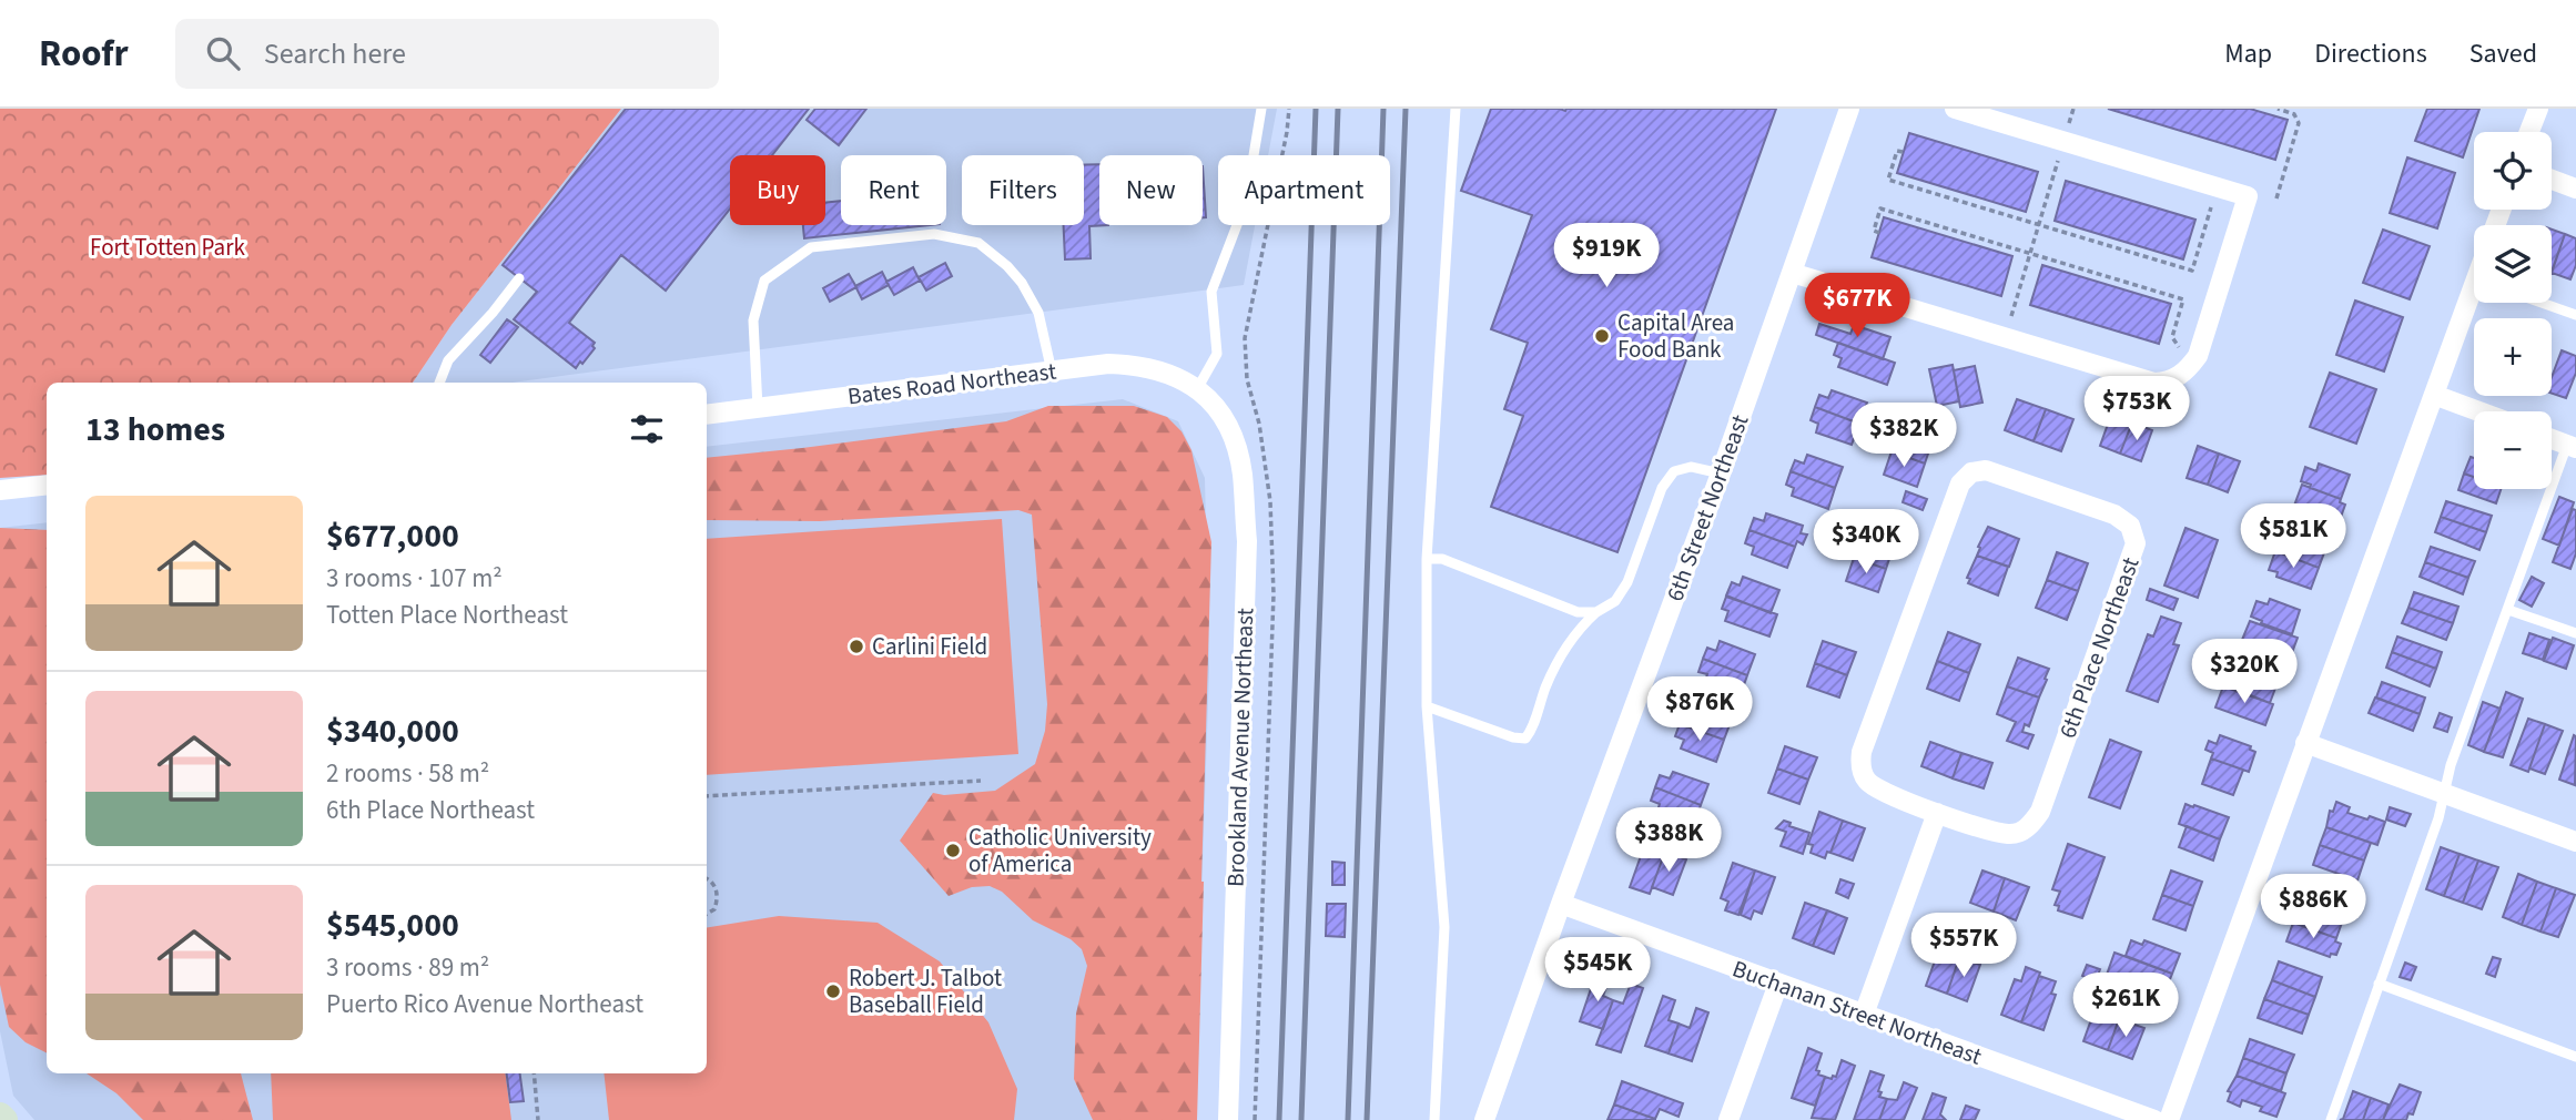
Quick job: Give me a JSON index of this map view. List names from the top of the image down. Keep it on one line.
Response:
{"streets":{"street":["Bates Road Northeast","6th Street Northeast","6th Place Northeast","Brookland Avenue Northeast","Buchanan Street Northeast"]},"crossings":[["Bates Road Northeast","Brookland Avenue Northeast"],["6th Street Northeast","Buchanan Street Northeast"]],"parks":["Fort Totten Park"],"places":["Capital Area Food Bank","Carlini Field","Catholic University of America","Robert J. Talbot Baseball Field"],"page":{"header":"Roofr","search":"Search here","nav":["Map","Directions","Saved"],"map_buttons":["+","−"],"chip":["Buy","Rent","Filters","New","Apartment"],"price":["$919K","$677K","$753K","$382K","$581K","$340K","$320K","$876K","$388K","$886K","$557K","$545K","$261K"],"heading":"13 homes","list":[{"name":"$677,000","note":"3 rooms · 107 m² · Totten Place Northeast"},{"name":"$340,000","note":"2 rooms · 58 m² · 6th Place Northeast"},{"name":"$545,000","note":"3 rooms · 89 m² · Puerto Rico Avenue Northeast"}]}}
